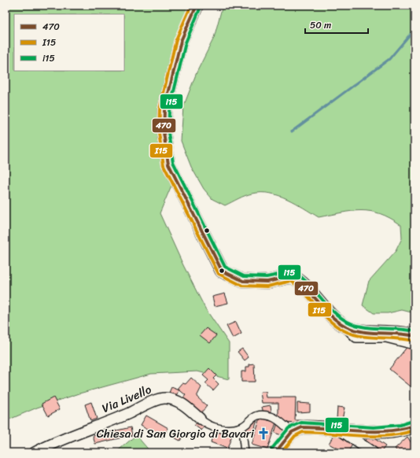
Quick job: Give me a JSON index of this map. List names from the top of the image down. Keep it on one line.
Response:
{"streets":{"street":["Via Livello"]},"places":{"church":["Chiesa di San Giorgio di Bavari"]},"lines":["transit line 470","transit line I15","transit line i15"],"legend":["470","I15","i15"],"scale_bar":"50 m"}
